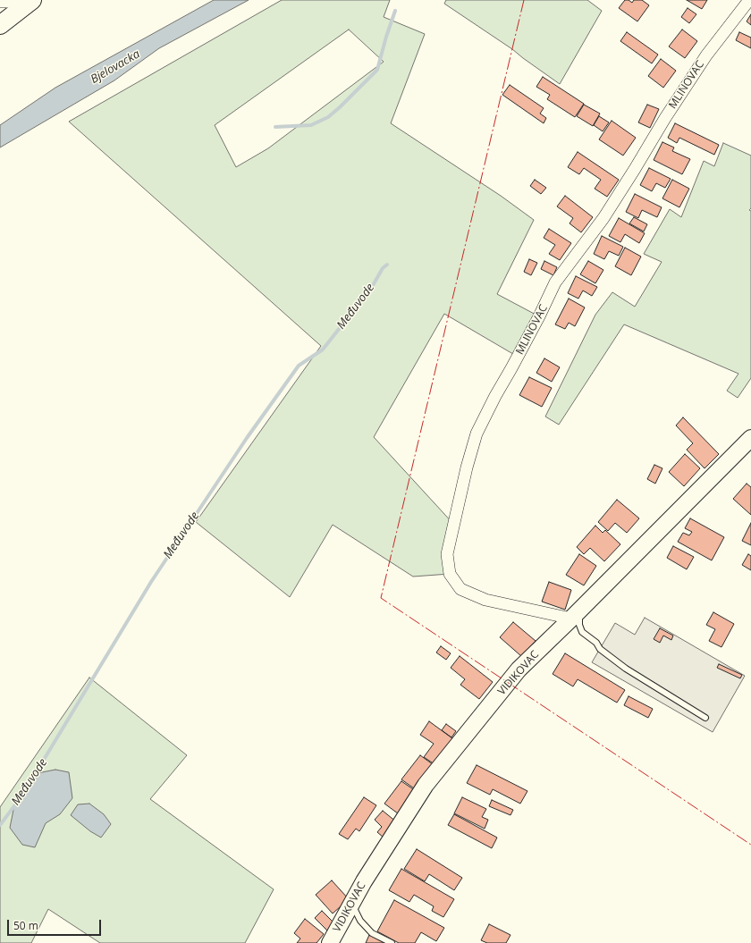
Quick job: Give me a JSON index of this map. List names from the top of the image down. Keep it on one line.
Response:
{"streets":{"street":["MLINOVAC","VIDIKOVAC"]},"crossings":[["MLINOVAC","VIDIKOVAC"]],"water":["Bjelovacka","Međuvode"],"scale_bar":"50 m"}
